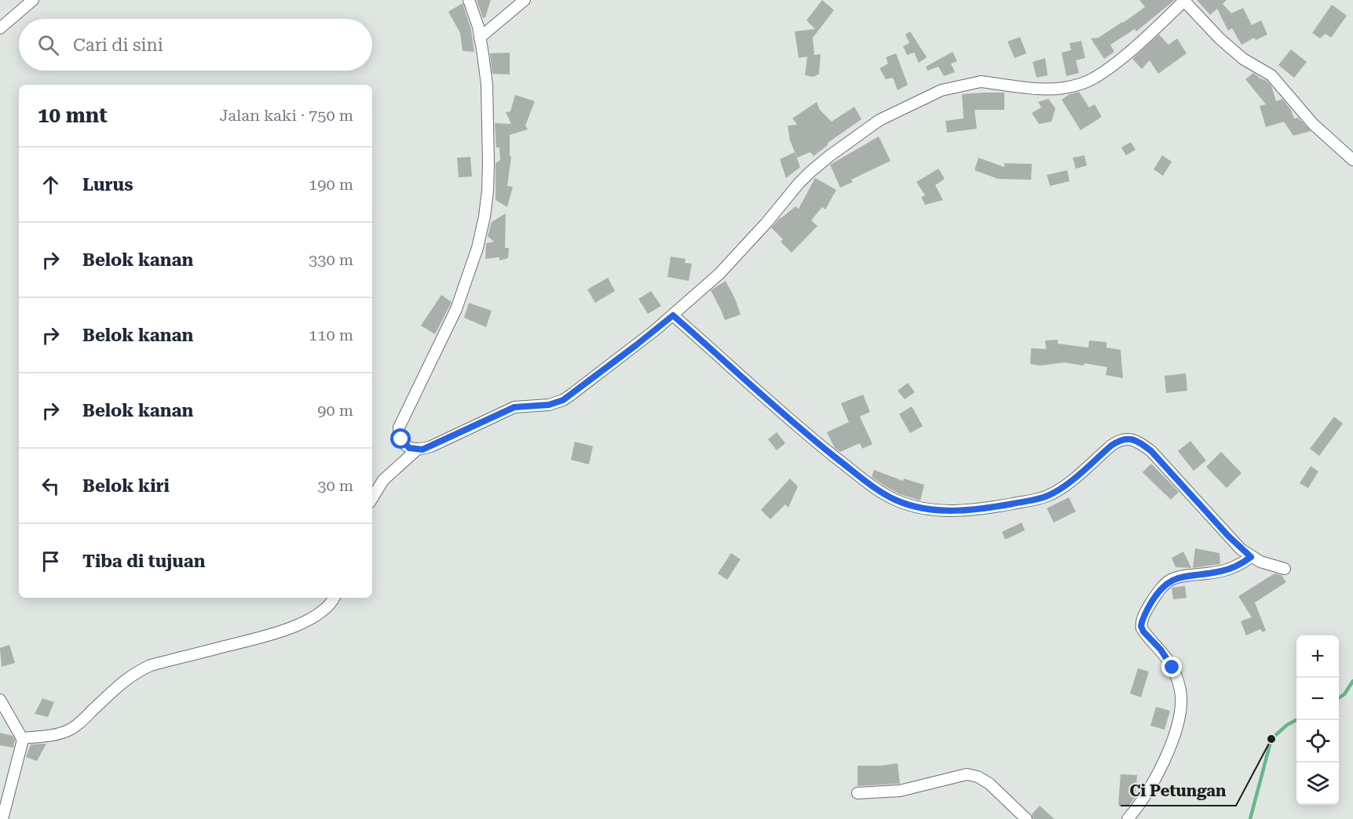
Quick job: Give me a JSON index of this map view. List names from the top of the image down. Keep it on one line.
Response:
{"places":["Ci Petungan"],"page":{"search":"Cari di sini","heading":["10 mnt","Jalan kaki · 750 m"],"list":[["Lurus","190 m"],["Belok kanan","330 m"],["Belok kanan","110 m"],["Belok kanan","90 m"],["Belok kiri","30 m"],"Tiba di tujuan"],"map_buttons":["+","−"]}}
